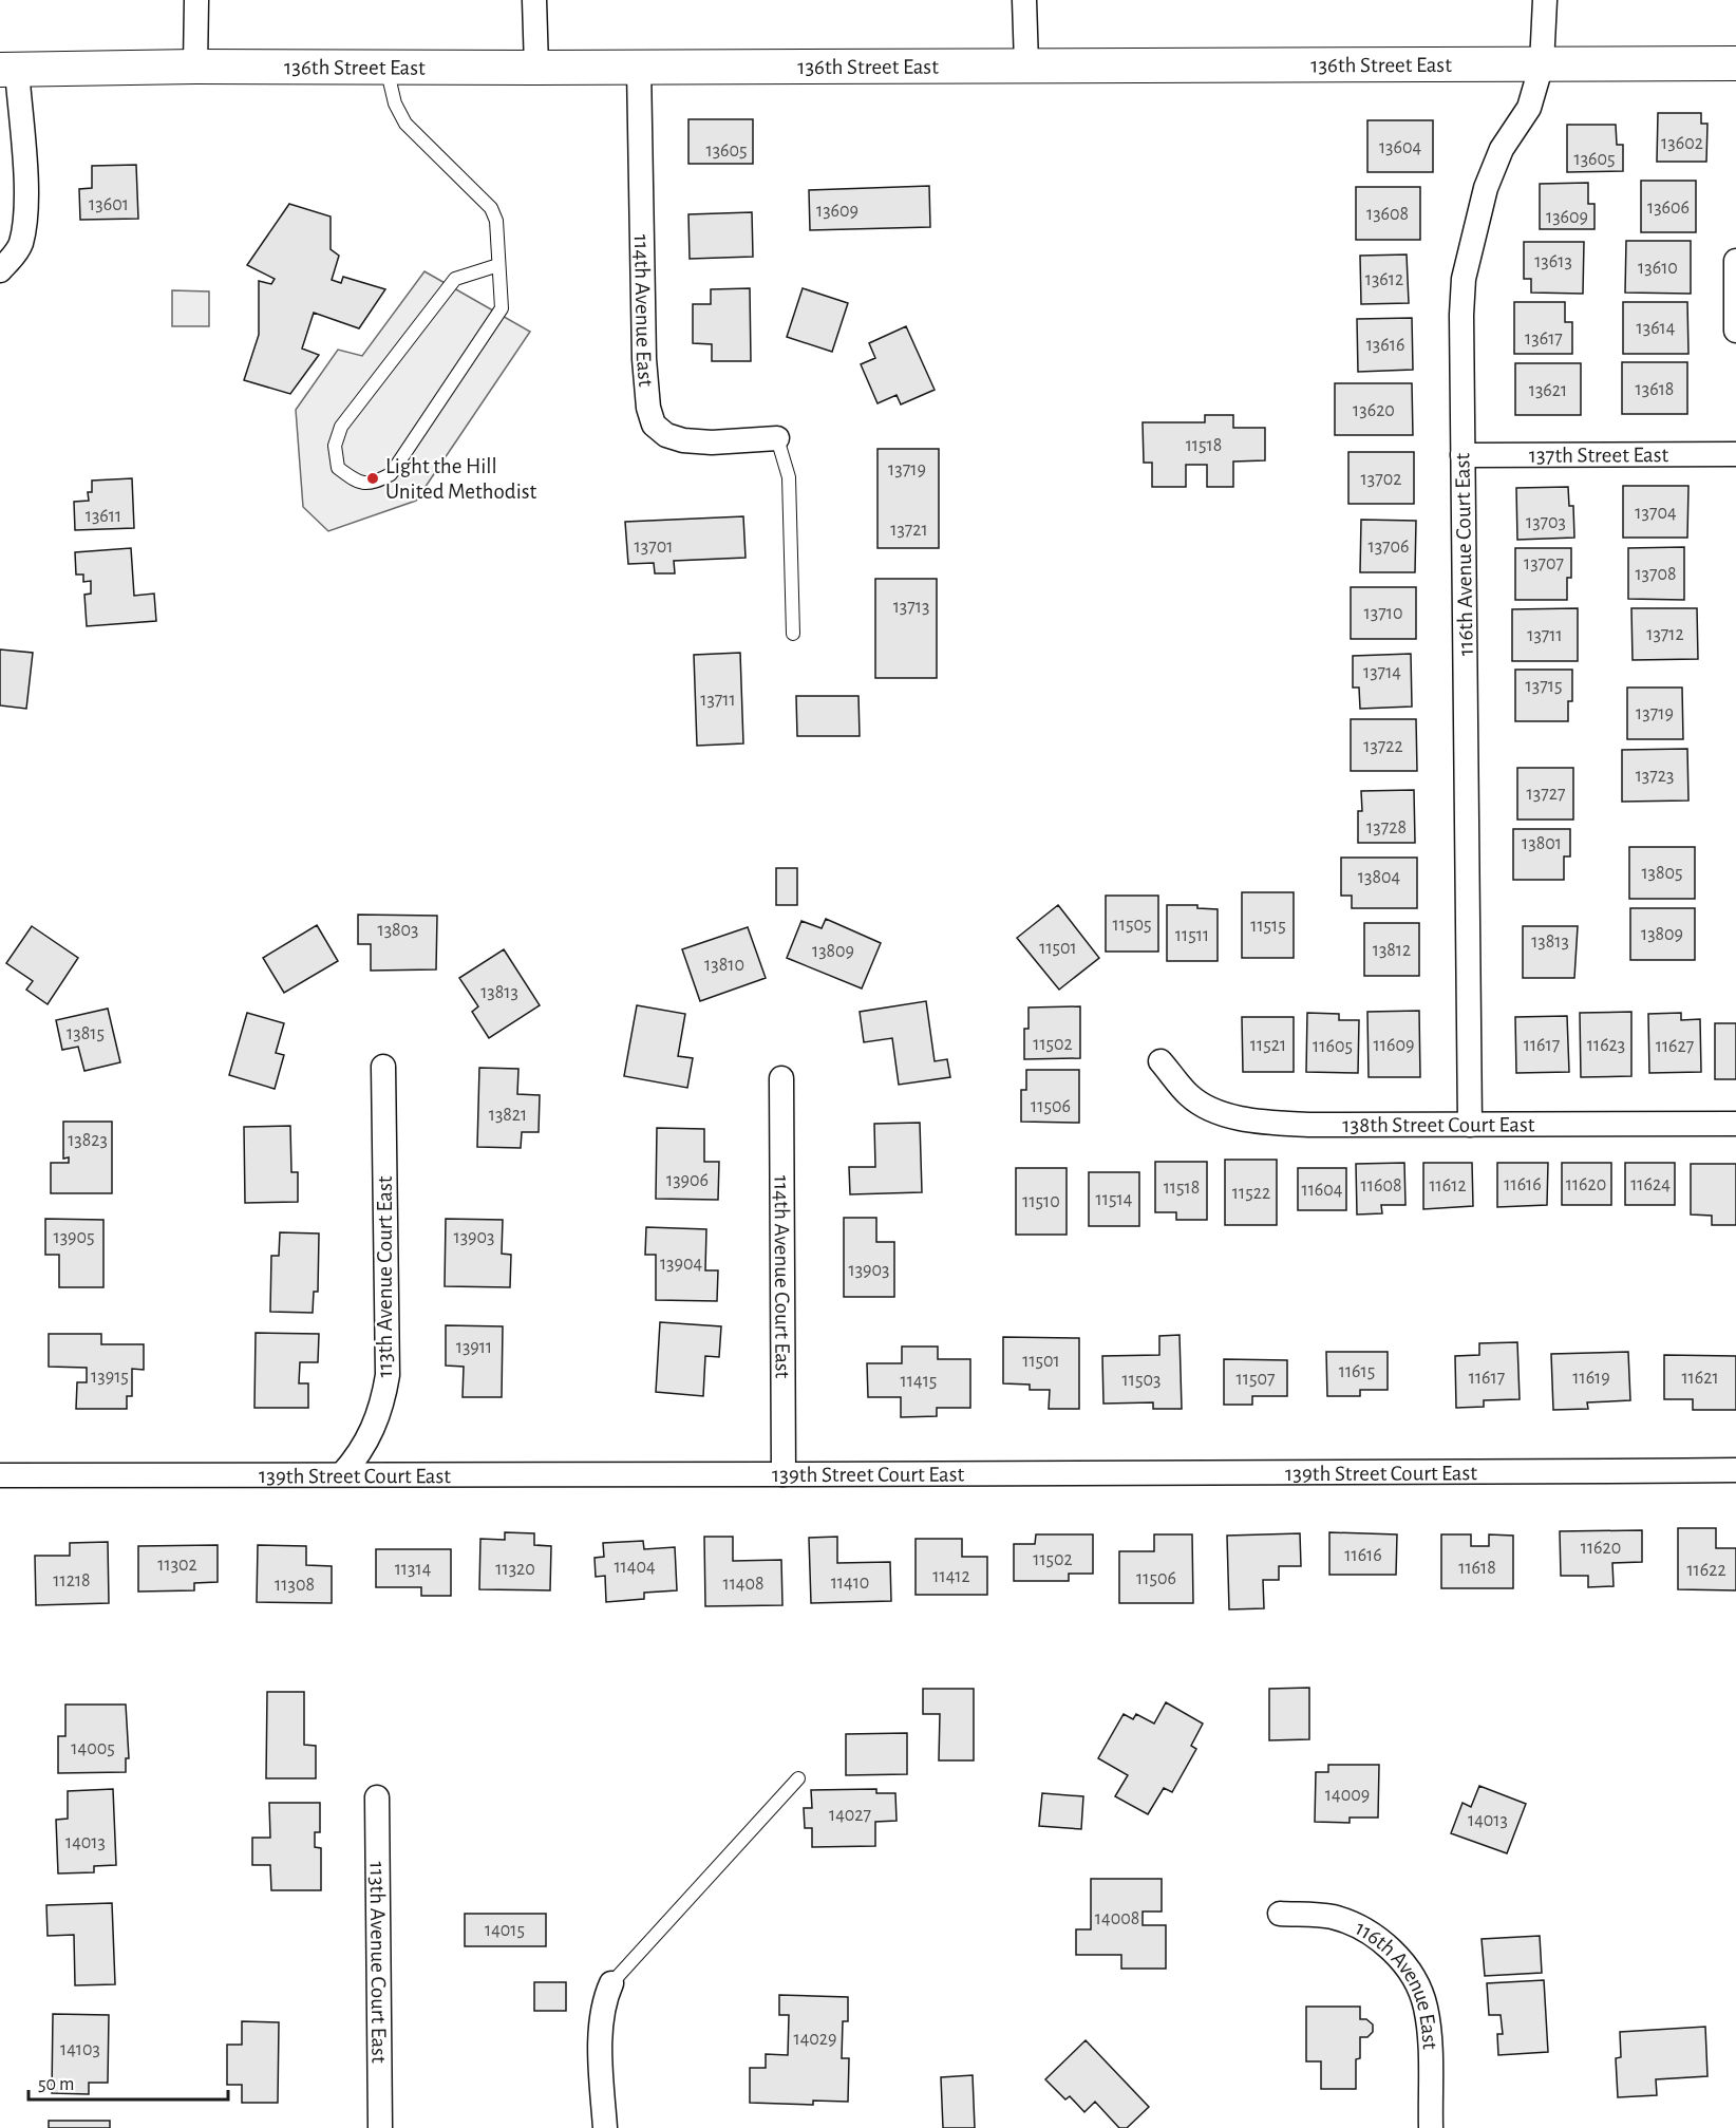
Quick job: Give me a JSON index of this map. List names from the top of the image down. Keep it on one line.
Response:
{"streets":{"street":["136th Street East","114th Avenue East","137th Street East","116th Avenue Court East","138th Street Court East","114th Avenue Court East","113th Avenue Court East","139th Street Court East","116th Avenue East"]},"crossings":[["136th Street East","114th Avenue East"],["136th Street East","116th Avenue Court East"],["137th Street East","116th Avenue Court East"],["116th Avenue Court East","138th Street Court East"],["114th Avenue Court East","139th Street Court East"],["113th Avenue Court East","139th Street Court East"]],"places":["Light the Hill United Methodist"],"house_numbers":["13602","13604","13605","13605","13601","13606","13609","13608","13609","13613","13610","13612","13614","13617","13616","13618","13621","13620","11518","13719","13702","13704","13611","13703","13721","13701","13706","13707","13708","13713","13710","13712","13711","13714","13715","13711","13719","13722","13723","13727","13728","13801","13805","13804","11505","11515","13803","13809","11511","13813","11501","13812","13809","13810","13813","13815","11502","11521","11609","11617","11623","11605","11627","11506","13821","13823","13906","11616","11620","11624","11608","11612","11518","11604","11522","11514","11510","13905","13903","13904","13903","13911","11501","11615","13915","11617","11619","11621","11507","11503","11415","11620","11616","11502","11302","11404","11618","11314","11320","11622","11412","11506","11218","11410","11408","11308","14005","14009","14027","14013","14013","14008","14015","14029","14103"],"scale_bar":"50 m"}
